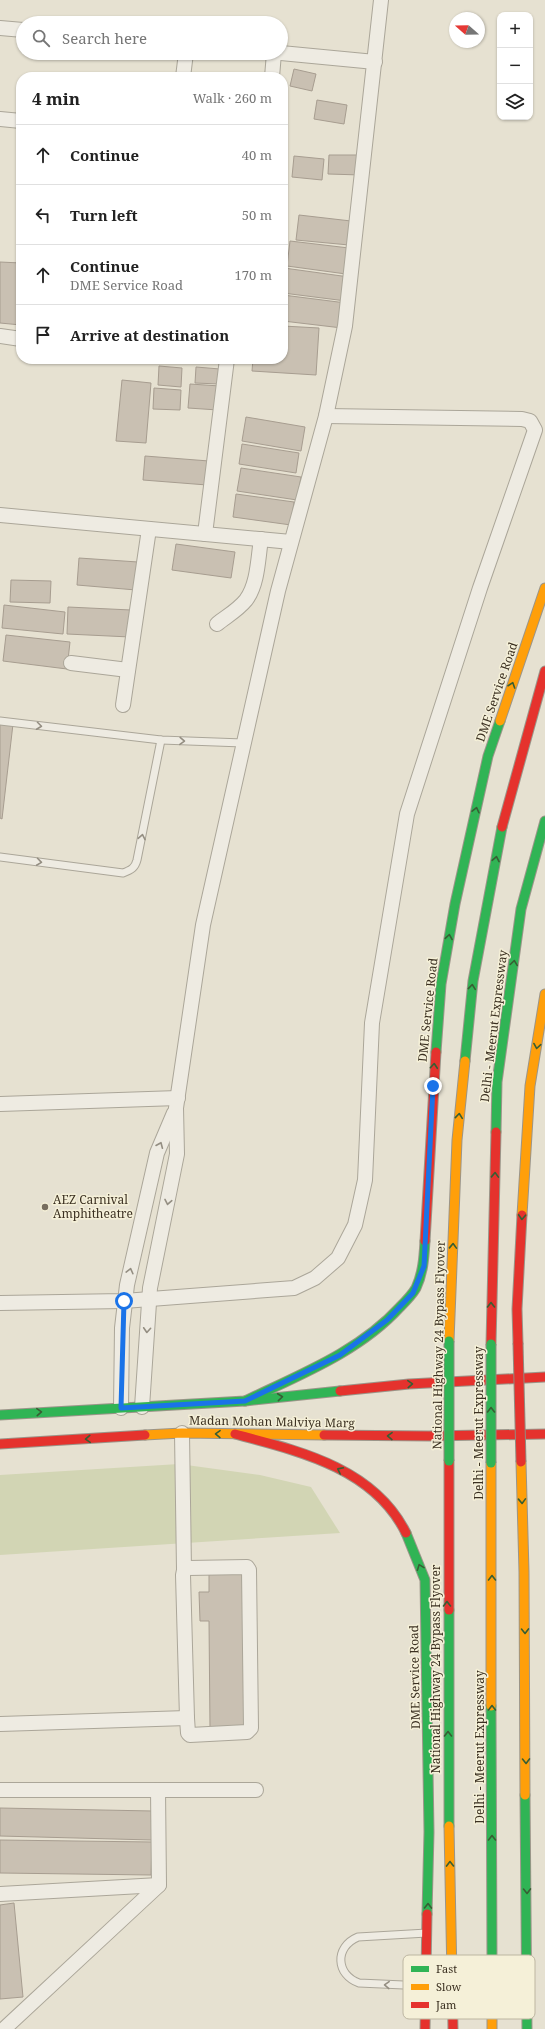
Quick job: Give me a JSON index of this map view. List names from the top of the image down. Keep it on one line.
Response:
{"streets":{"main road":["DME Service Road","Delhi - Meerut Expressway","National Highway 24 Bypass Flyover","Madan Mohan Malviya Marg"]},"crossings":[["DME Service Road","Madan Mohan Malviya Marg"]],"one_way":["DME Service Road"],"places":["AEZ Carnival Amphitheatre"],"legend":["Fast","Slow","Jam"],"north":"left","page":{"map_buttons":["+","−"],"search":"Search here","heading":["4 min","Walk · 260 m"],"list":[["Continue","40 m"],["Turn left","50 m"],["Continue","DME Service Road","170 m"],"Arrive at destination"]}}
